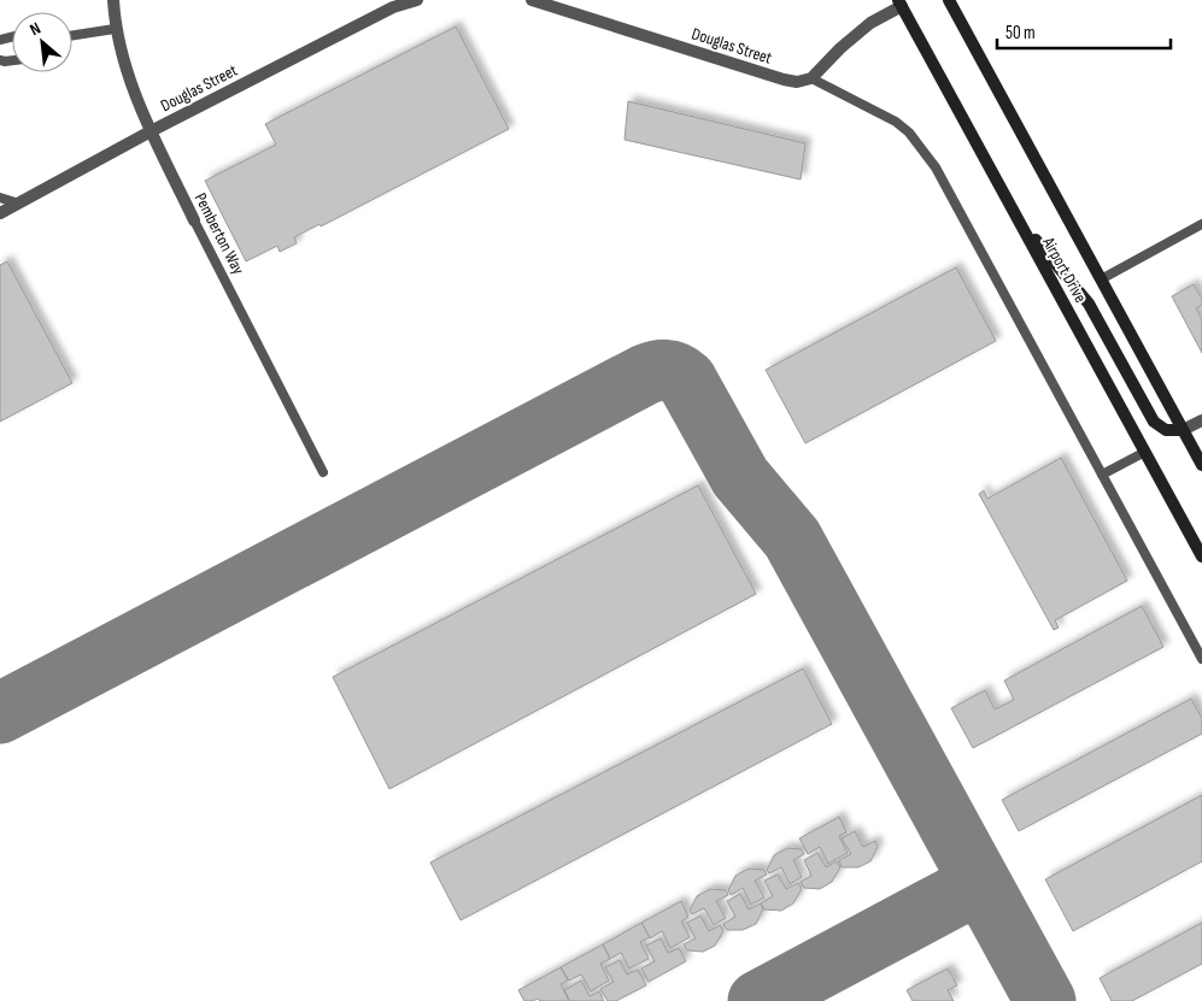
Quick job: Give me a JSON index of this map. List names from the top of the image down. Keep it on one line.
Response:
{"streets":{"main road":["Airport Drive"],"street":["Douglas Street","Pemberton Way"]},"crossings":[["Douglas Street","Pemberton Way"]],"scale_bar":"50 m","north":"top left"}
